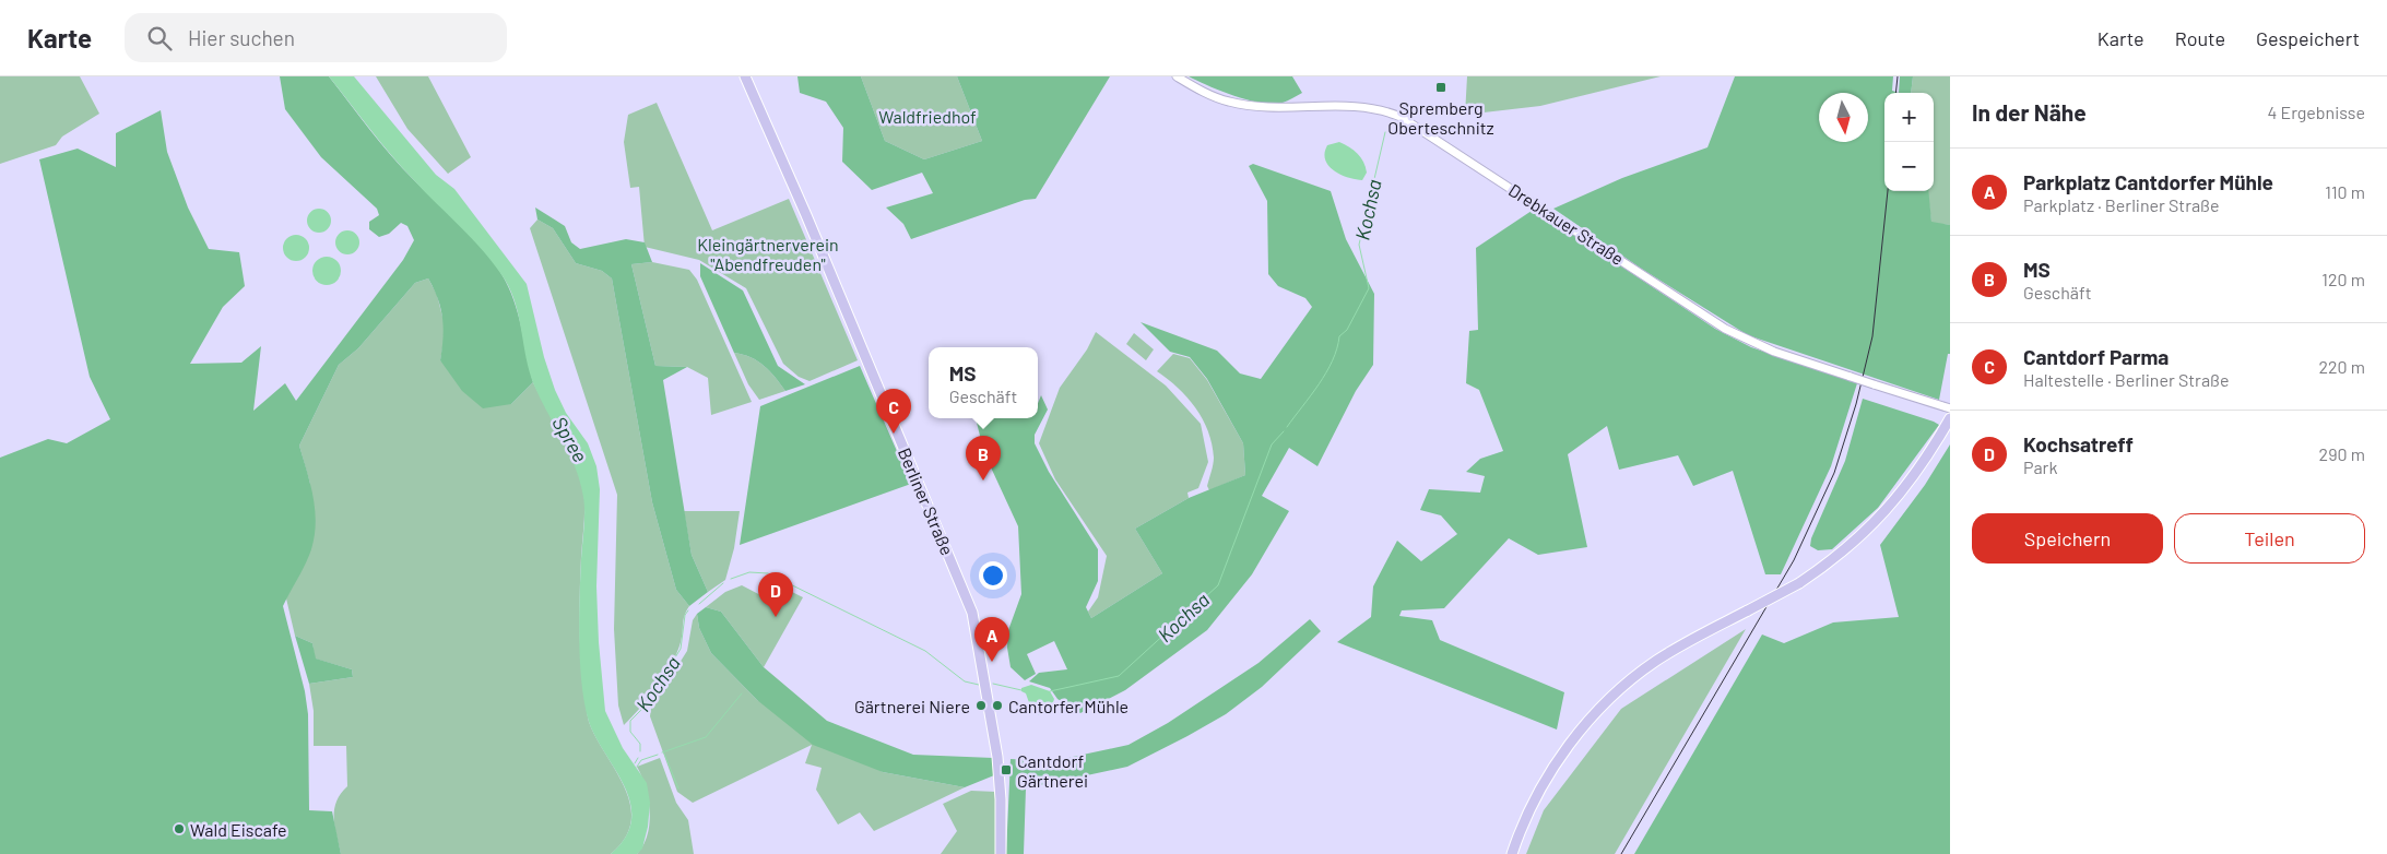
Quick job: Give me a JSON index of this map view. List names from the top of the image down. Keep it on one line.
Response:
{"streets":{"main road":["Berliner Straße"],"street":["Drebkauer Straße"]},"water":["Kochsa","Spree"],"parks":["Waldfriedhof","Kleingärtnerverein \"Abendfreuden\""],"places":{"transit":["Spremberg Oberteschnitz","Cantdorf Gärtnerei"],"other":["Gärtnerei Niere","Cantorfer Mühle","Wald Eiscafe"]},"north":"bottom","page":{"header":"Karte","search":"Hier suchen","nav":["Karte","Route","Gespeichert"],"heading":["In der Nähe","4 Ergebnisse"],"map_buttons":["+","−"],"list":[{"mark":"A","name":"Parkplatz Cantdorfer Mühle","note":"Parkplatz · Berliner Straße","value":"110 m"},{"mark":"B","name":"MS","note":"Geschäft","value":"120 m"},{"mark":"C","name":"Cantdorf Parma","note":"Haltestelle · Berliner Straße","value":"220 m"},{"mark":"D","name":"Kochsatreff","note":"Park","value":"290 m"}],"popup":["MS","Geschäft"],"pins":["C","B","D","A"],"buttons":["Speichern","Teilen"]}}
